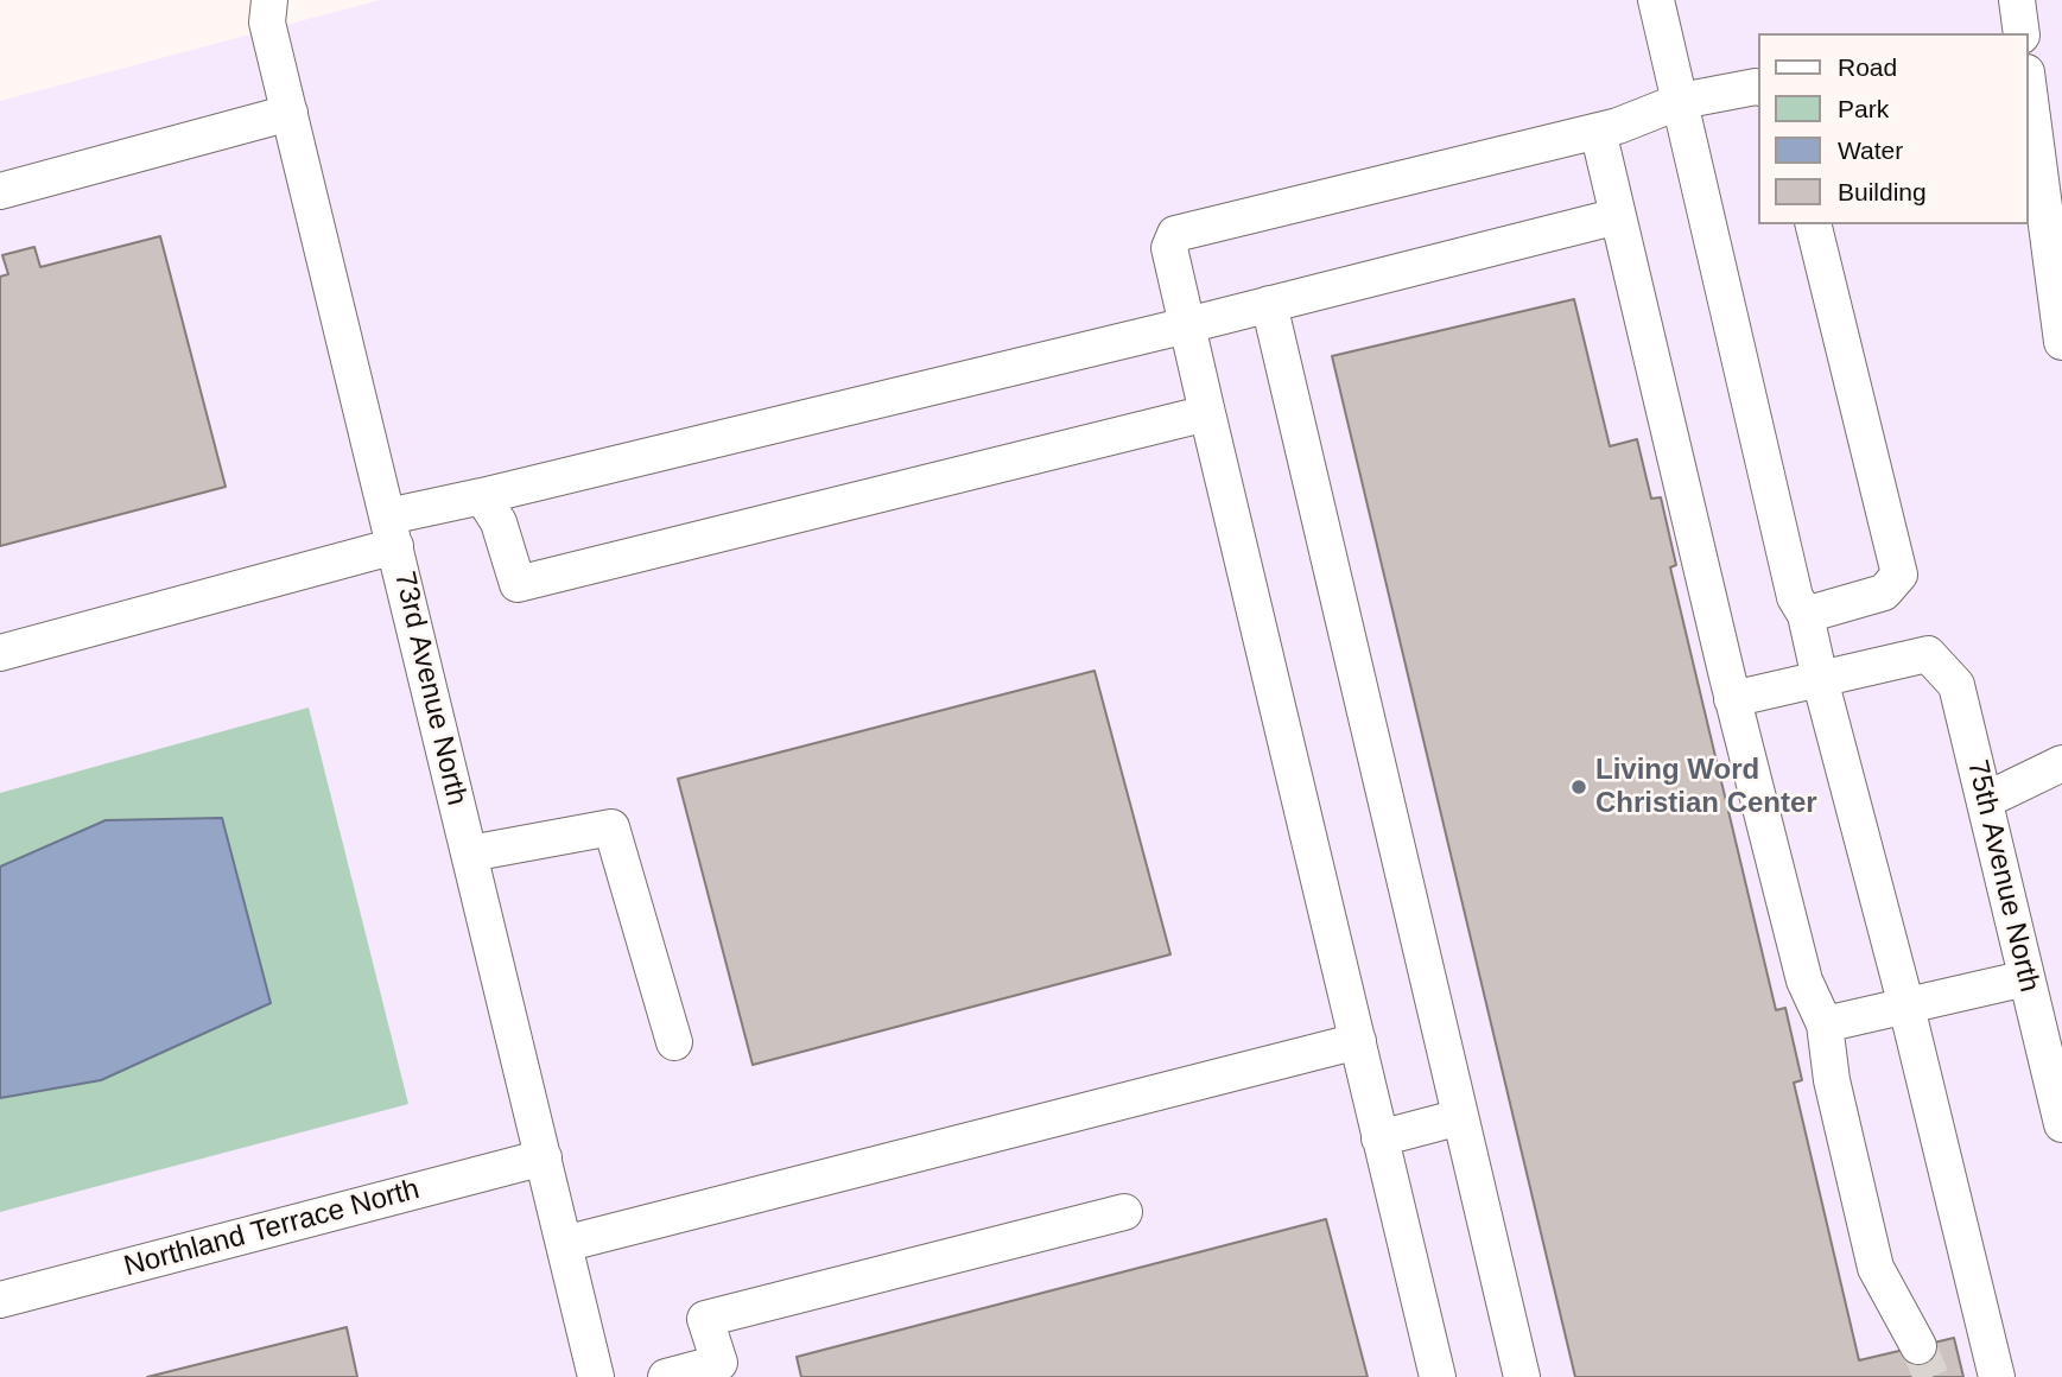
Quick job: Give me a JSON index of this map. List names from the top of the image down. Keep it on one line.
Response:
{"streets":{"street":["73rd Avenue North","75th Avenue North","Northland Terrace North"]},"crossings":[["73rd Avenue North","Northland Terrace North"]],"places":["Living Word Christian Center"],"legend":["Road","Park","Water","Building"]}
